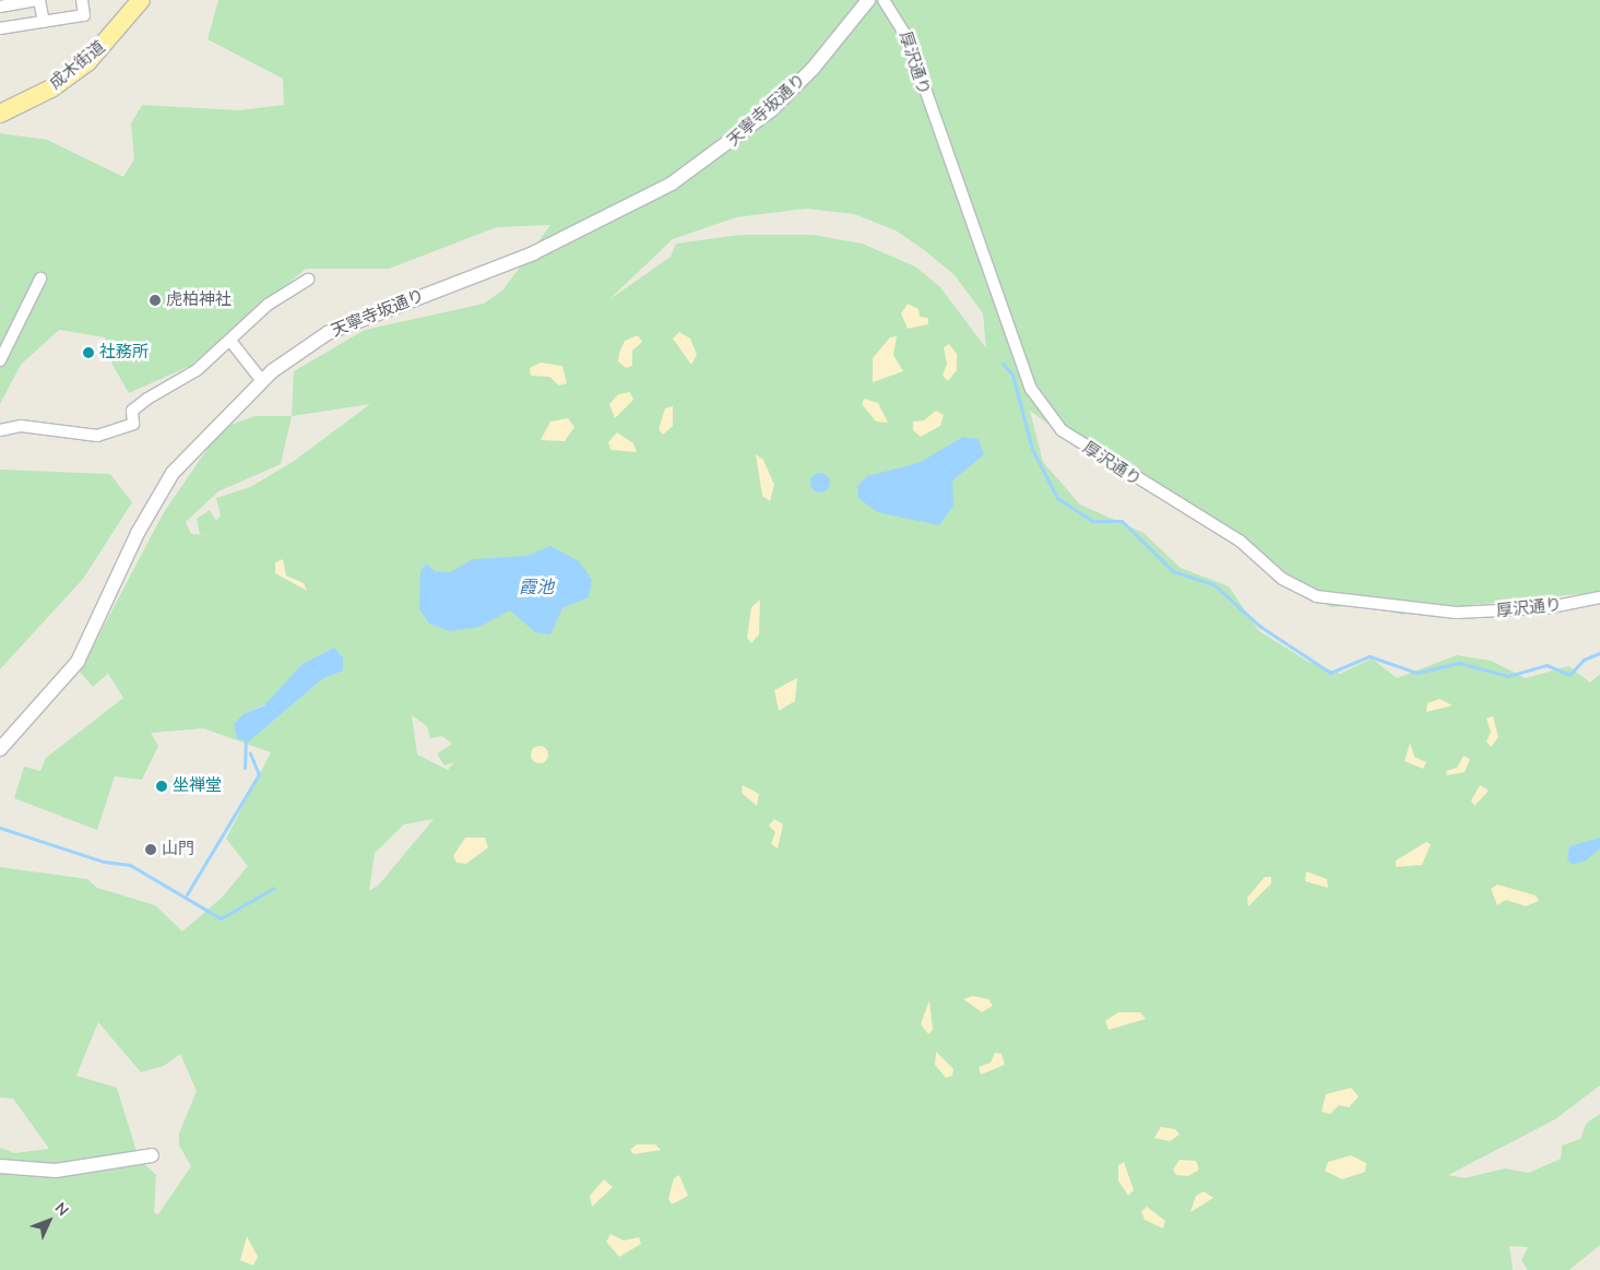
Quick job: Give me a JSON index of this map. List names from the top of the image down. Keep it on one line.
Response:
{"streets":{"main road":["成木街道"],"street":["厚沢通り","天寧寺坂通り"]},"water":["霞池"],"places":["虎柏神社","社務所","坐禅堂","山門"],"north":"top right"}
